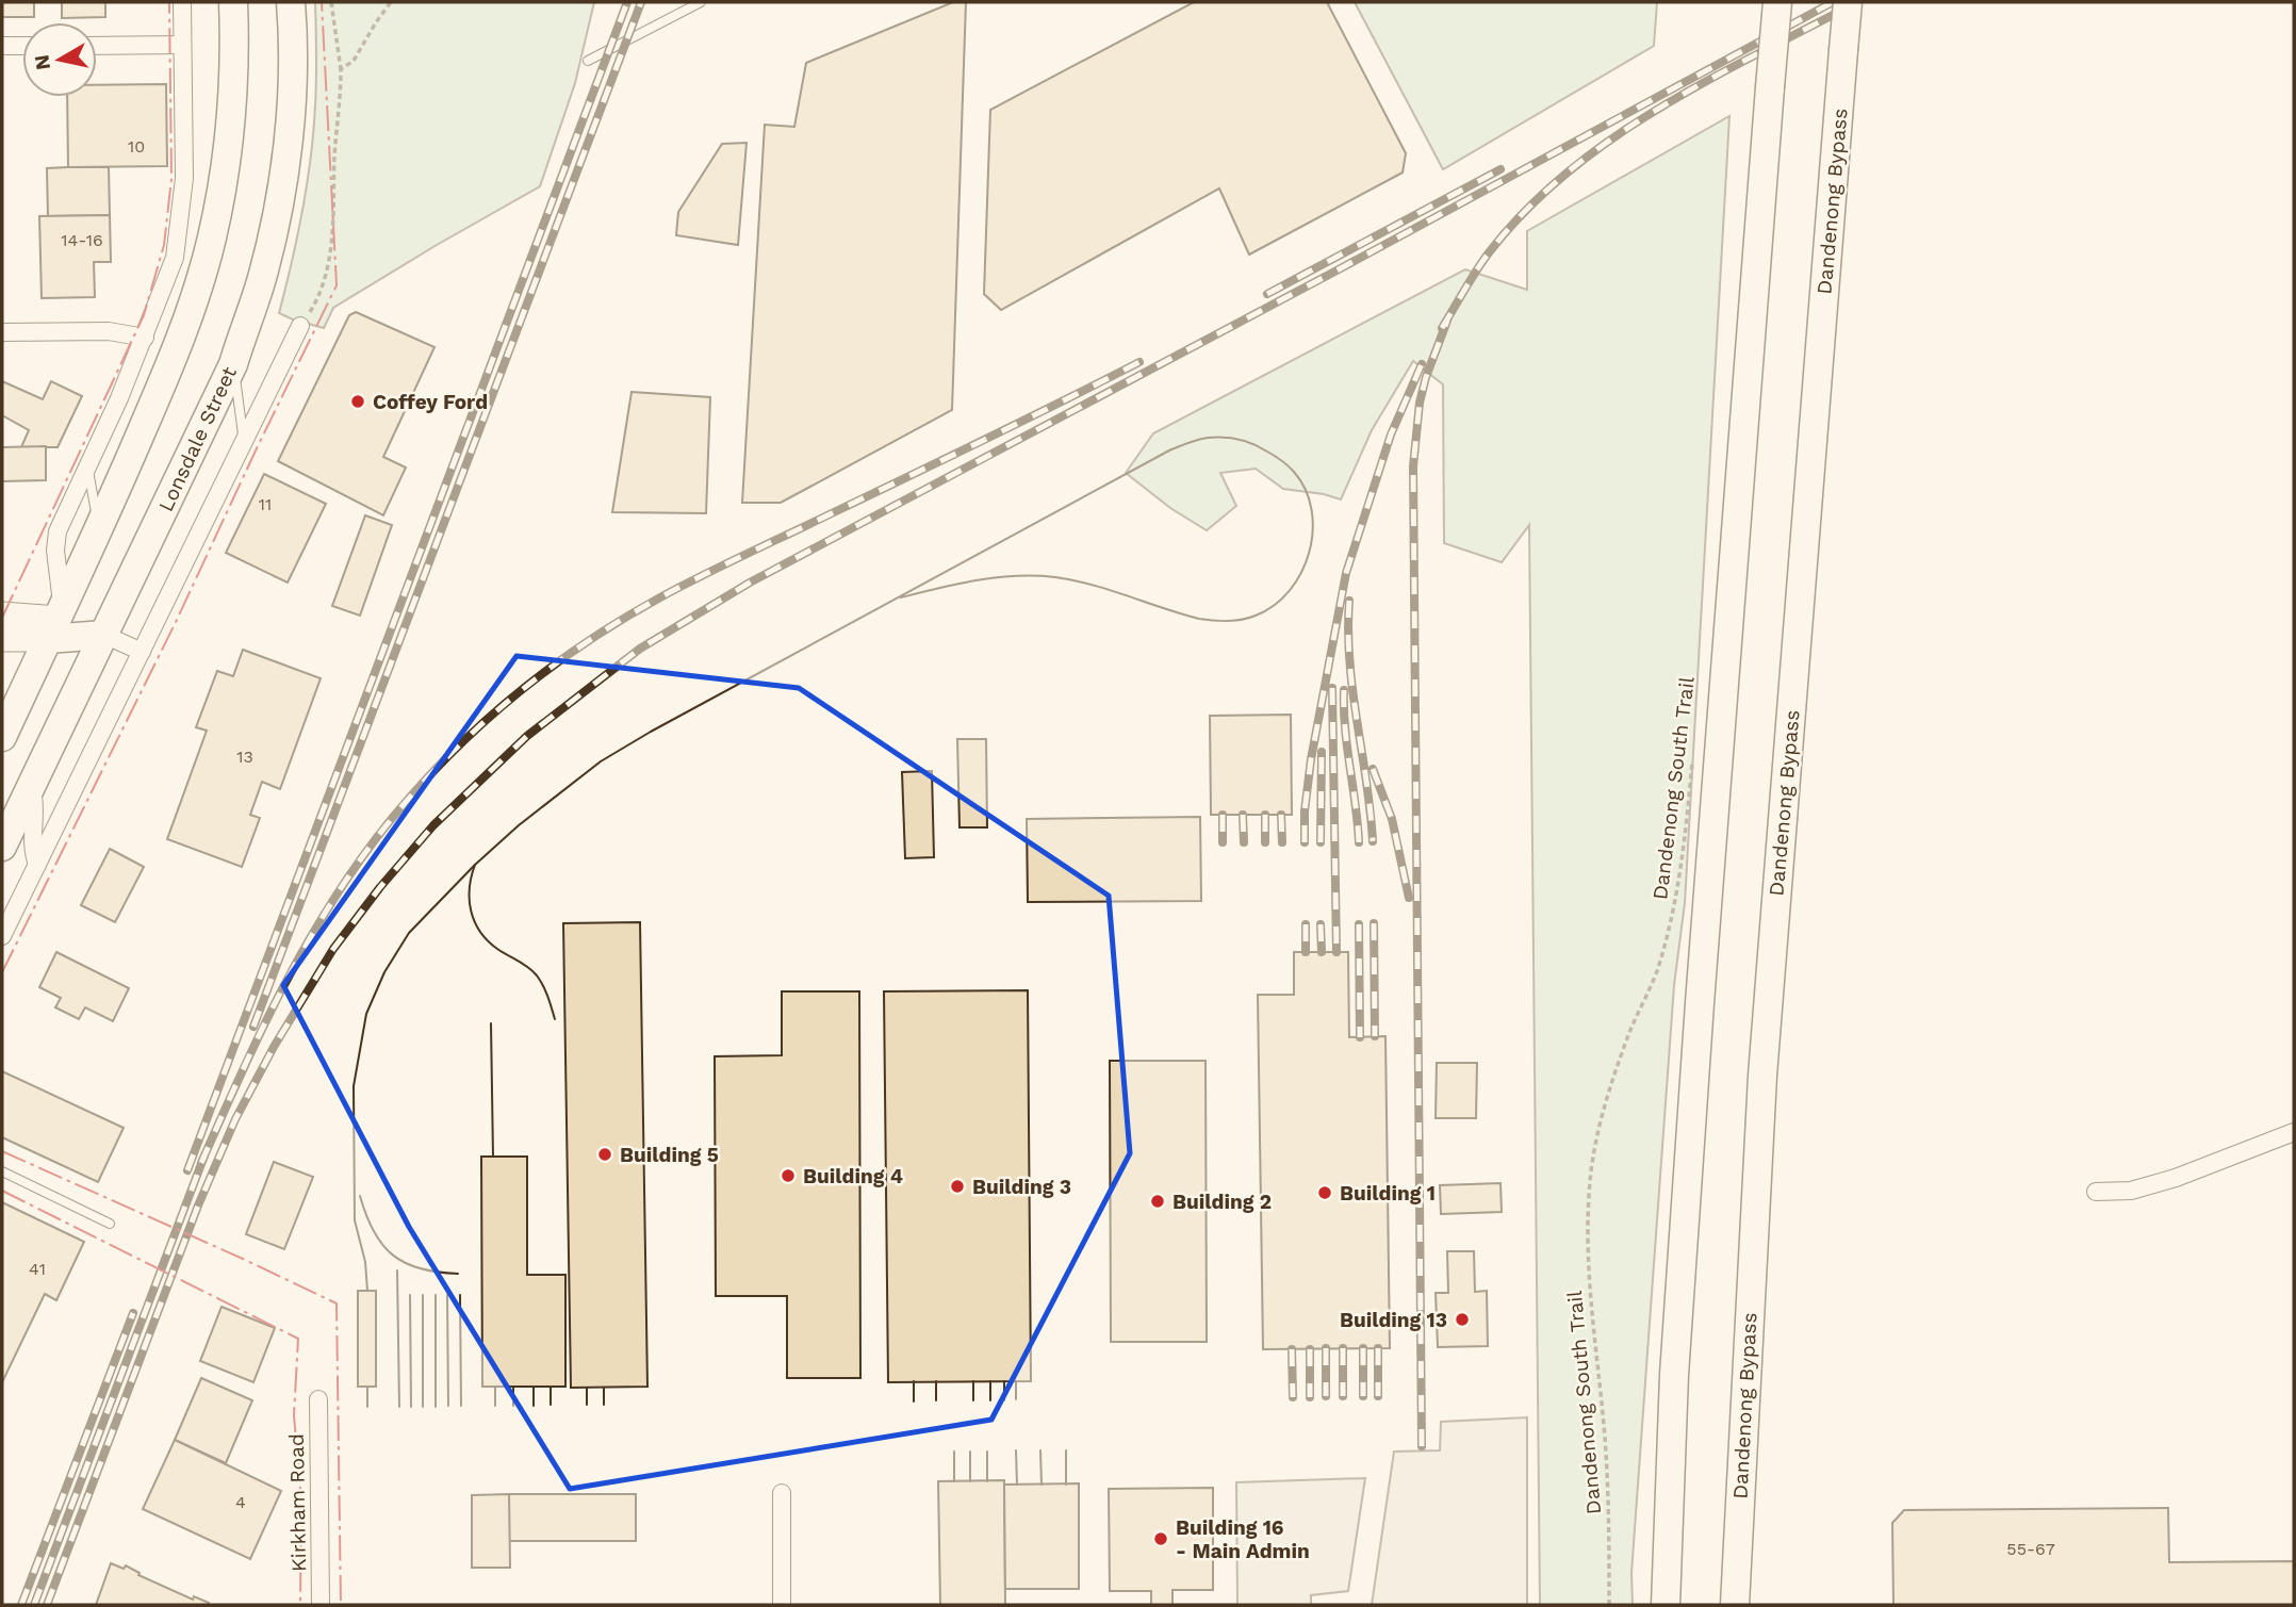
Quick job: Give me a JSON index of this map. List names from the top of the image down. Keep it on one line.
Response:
{"streets":{"highway":["Dandenong Bypass","Lonsdale Street"],"street":["Kirkham Road"],"path":["Dandenong South Trail"]},"places":["Coffey Ford","Building 5","Building 4","Building 3","Building 1","Building 2","Building 13","Building 16 - Main Admin"],"house_numbers":["10","14-16","11","13","41","4","55-67"],"north":"left"}
